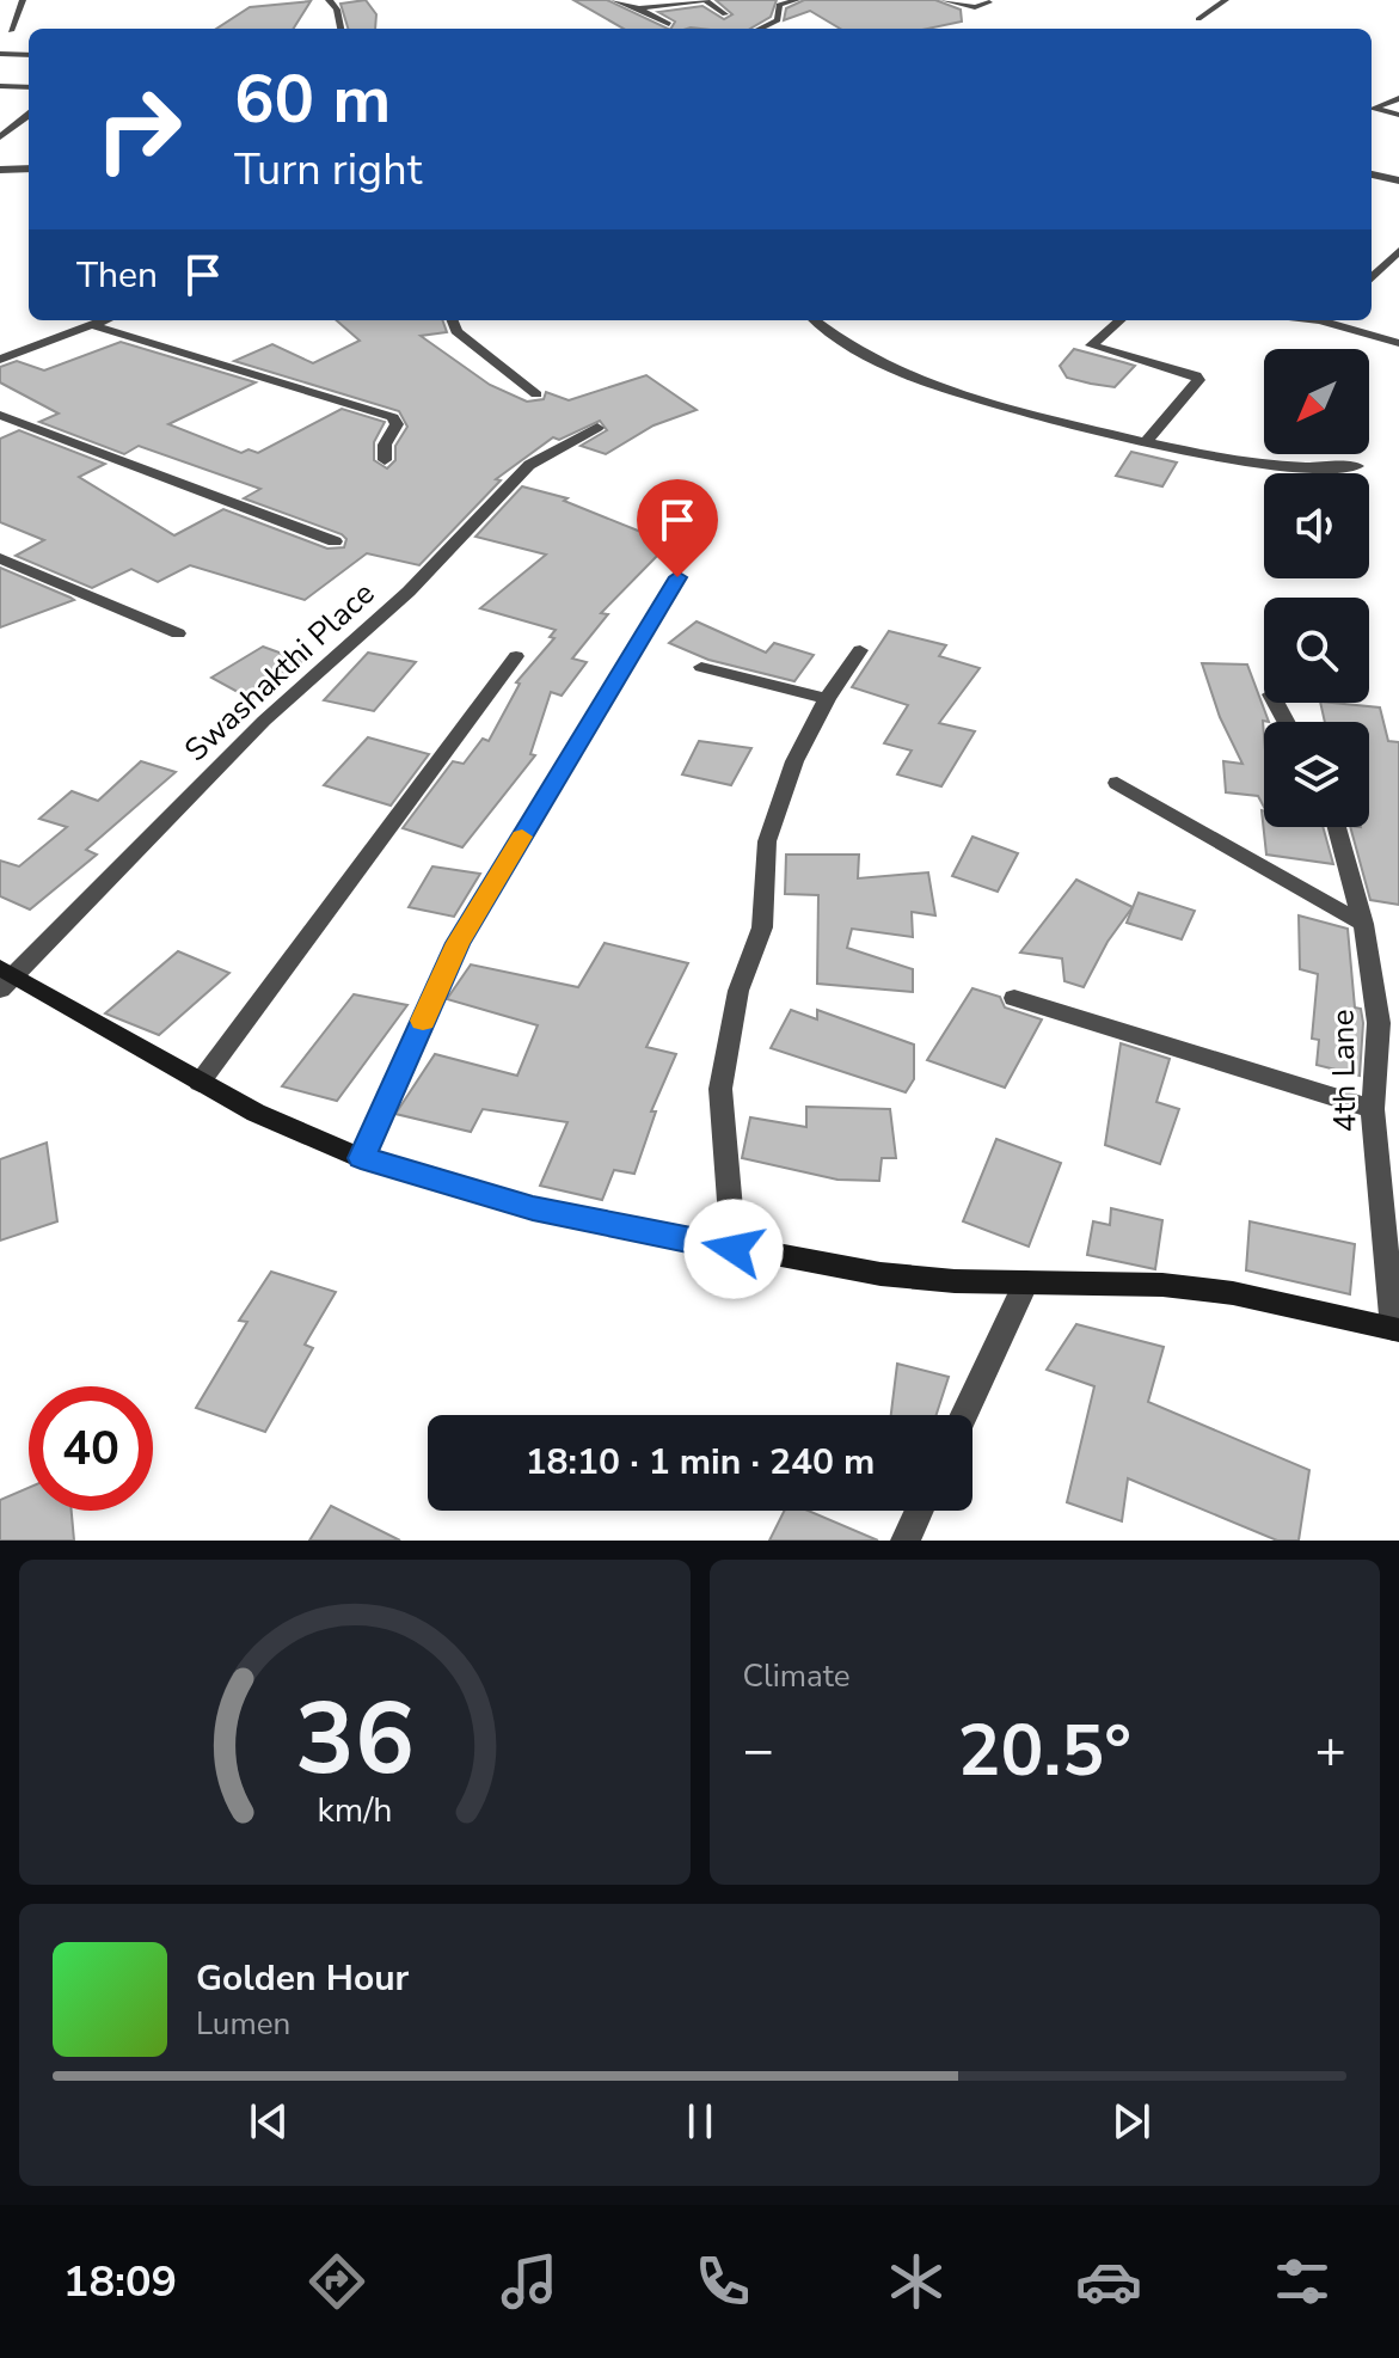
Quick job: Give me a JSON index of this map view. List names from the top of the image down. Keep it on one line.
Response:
{"streets":{"street":["Swashakthi Place","4th Lane"]},"north":"bottom left","page":{"turn":["60 m","Turn right"],"then":"Then","limit":"40","trip":"18:10 · 1 min · 240 m","tile":"Climate","heat":["−","20.5°","+"],"song":["Golden Hour","Lumen"],"tabs":"18:09","gauge":["36","km/h"]}}
